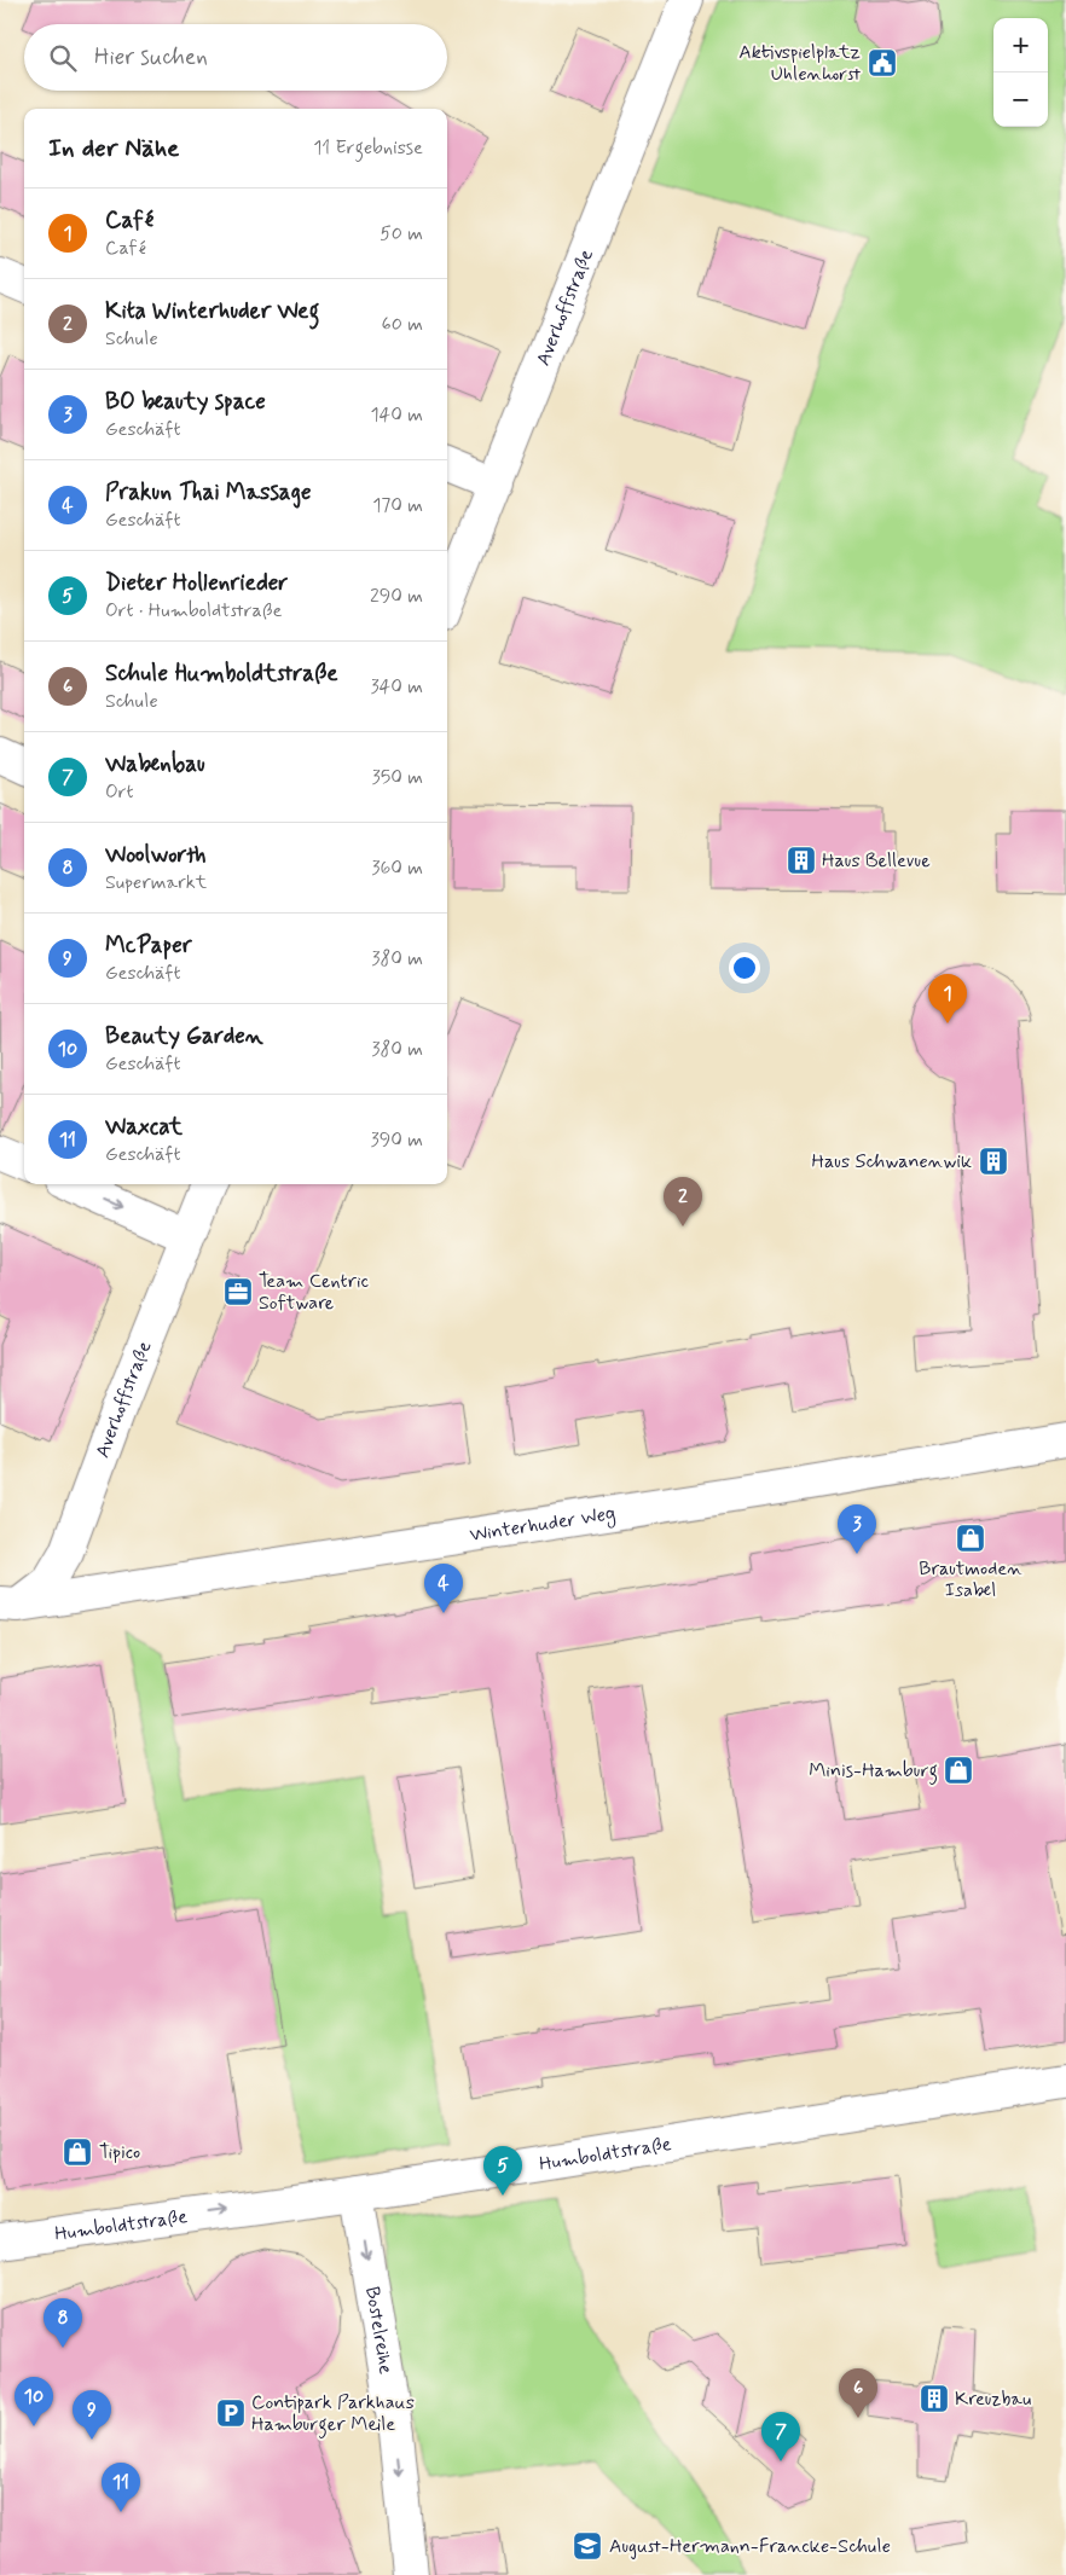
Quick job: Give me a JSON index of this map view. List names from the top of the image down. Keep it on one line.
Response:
{"streets":{"street":["Averhoffstraße","Winterhuder Weg","Humboldtstraße","Bostelreihe"]},"crossings":[["Averhoffstraße","Winterhuder Weg"],["Humboldtstraße","Bostelreihe"]],"one_way":["Bostelreihe"],"places":{"public building":["Aktivspielplatz Uhlenhorst"],"building":["Haus Bellevue","Haus Schwanenwik","Kreuzbau"],"office":["Team Centric Software"],"shop":["Brautmoden Isabel","Minis-Hamburg","Tipico"],"parking":["Contipark Parkhaus Hamburger Meile"],"school or university":["August-Hermann-Francke-Schule"]},"page":{"map_buttons":["+","−"],"search":"Hier suchen","heading":["In der Nähe","11 Ergebnisse"],"list":[{"mark":"1","name":"Café","note":"Café","value":"50 m"},{"mark":"2","name":"Kita Winterhuder Weg","note":"Schule","value":"60 m"},{"mark":"3","name":"BO beauty space","note":"Geschäft","value":"140 m"},{"mark":"4","name":"Prakun Thai Massage","note":"Geschäft","value":"170 m"},{"mark":"5","name":"Dieter Hollenrieder","note":"Ort · Humboldtstraße","value":"290 m"},{"mark":"6","name":"Schule Humboldtstraße","note":"Schule","value":"340 m"},{"mark":"7","name":"Wabenbau","note":"Ort","value":"350 m"},{"mark":"8","name":"Woolworth","note":"Supermarkt","value":"360 m"},{"mark":"9","name":"McPaper","note":"Geschäft","value":"380 m"},{"mark":"10","name":"Beauty Garden","note":"Geschäft","value":"380 m"},{"mark":"11","name":"Waxcat","note":"Geschäft","value":"390 m"}],"pins":["1","2","3","4","5","8","6","10","9","7","11"]}}
